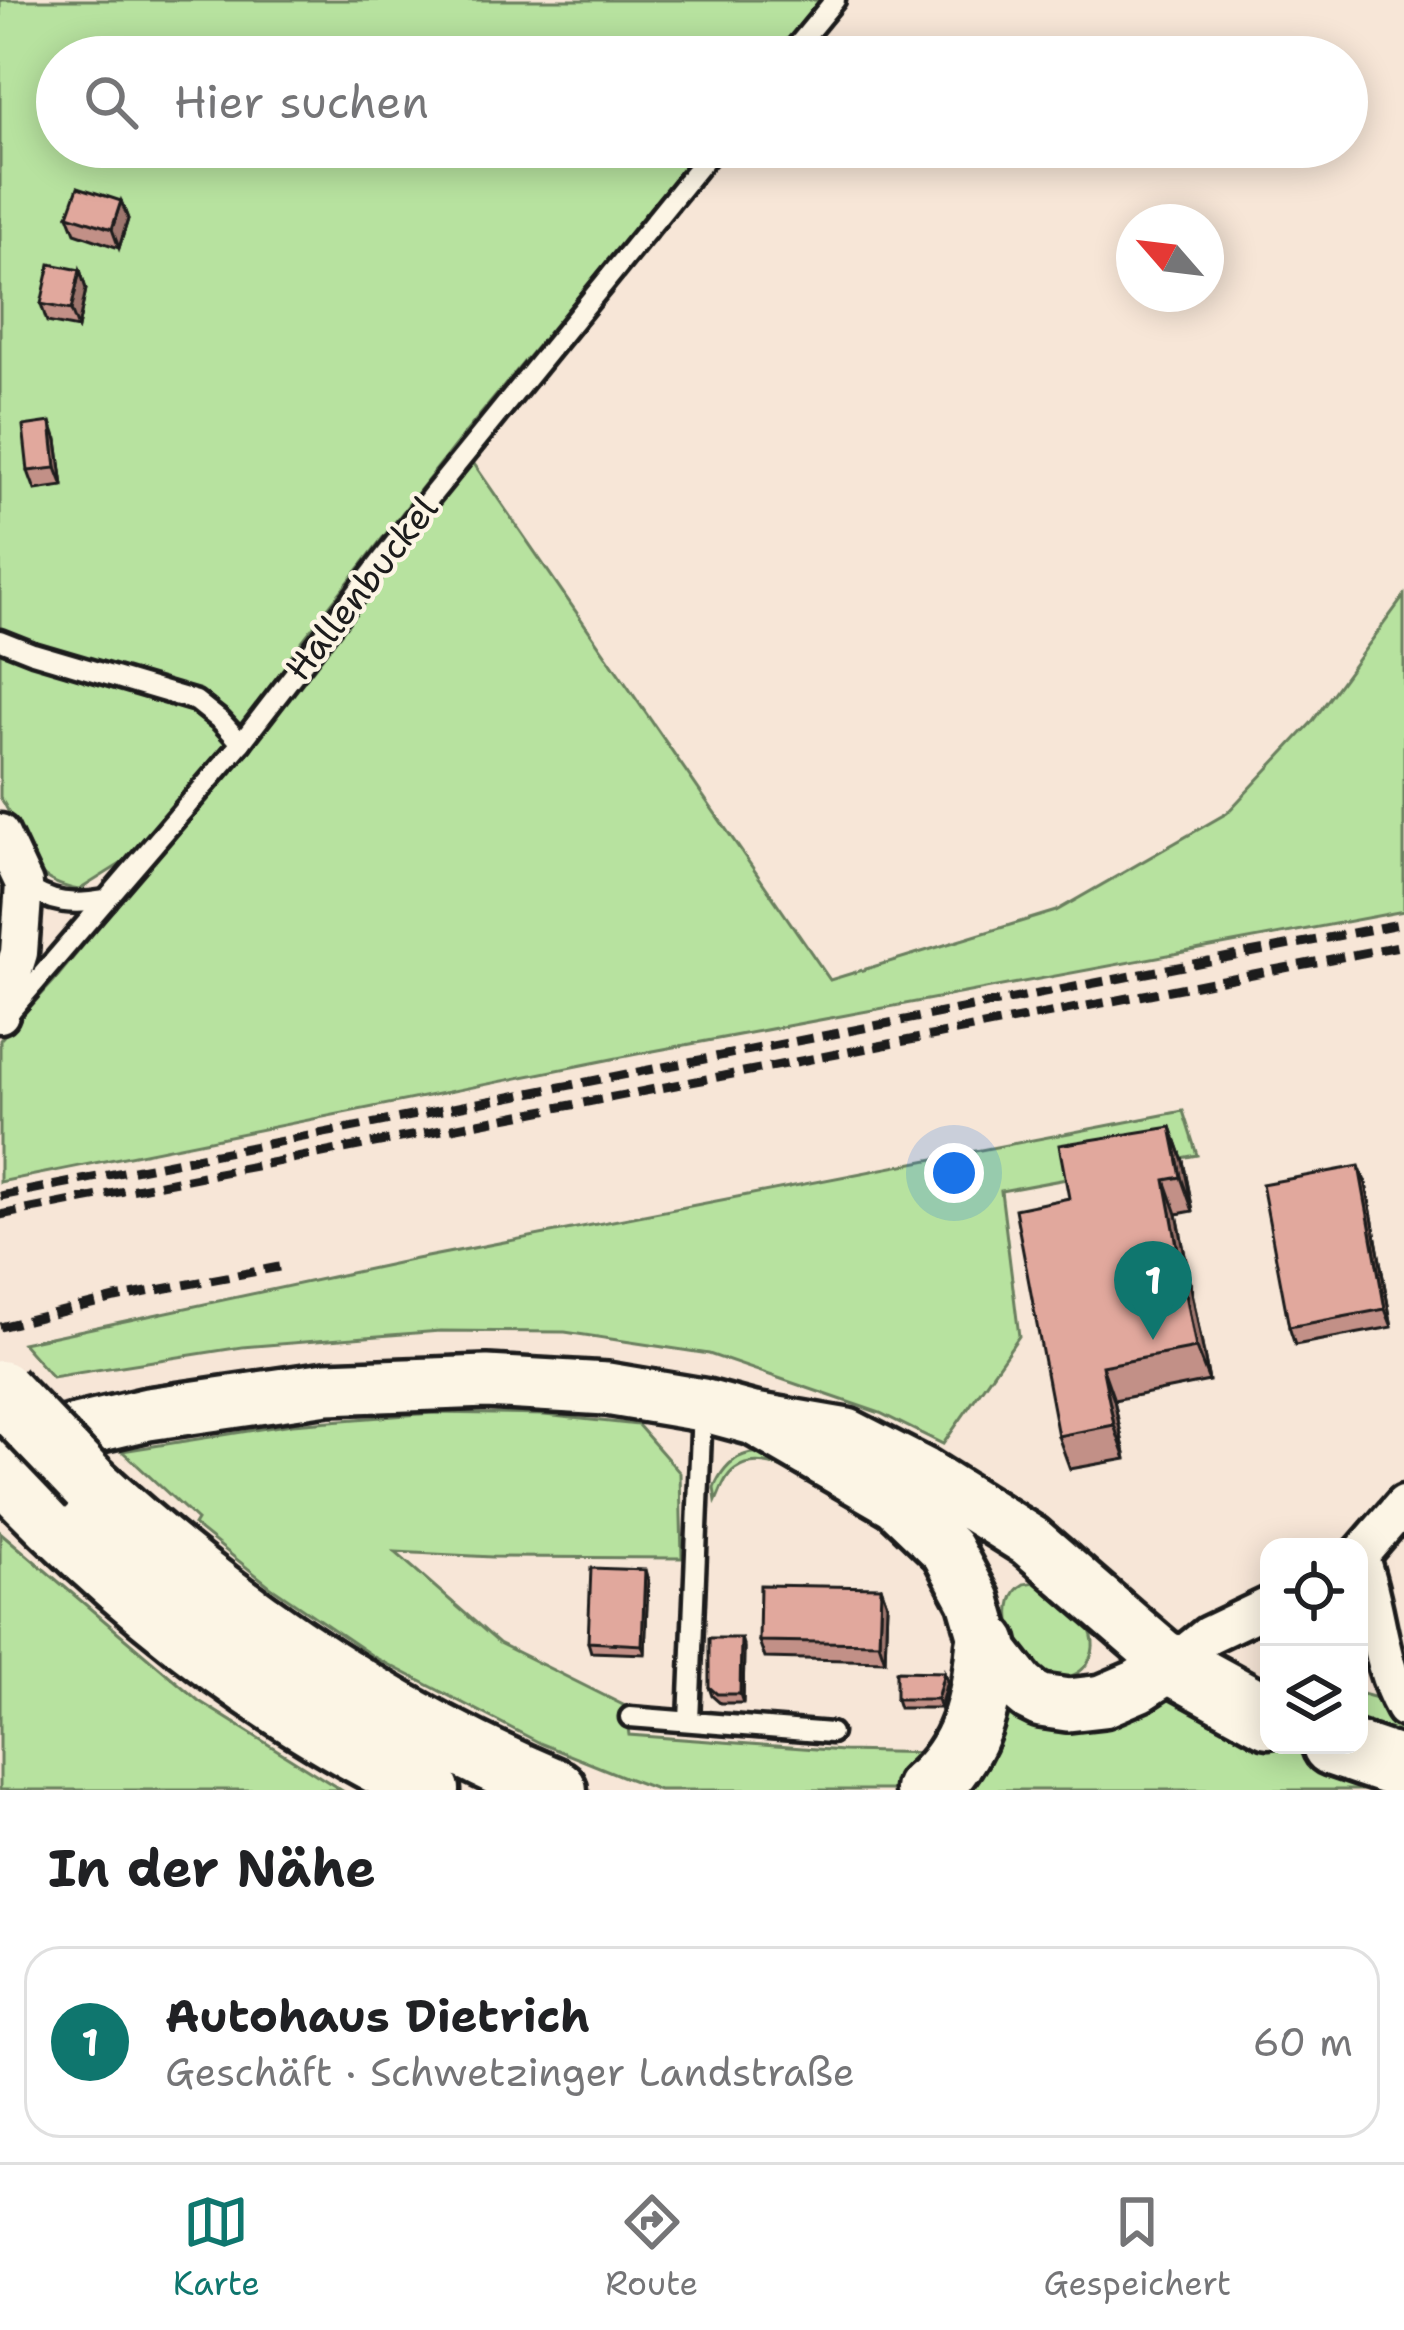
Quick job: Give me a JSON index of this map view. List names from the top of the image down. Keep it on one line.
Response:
{"streets":{"lane":["Hallenbuckel"]},"north":"top left","page":{"search":"Hier suchen","pins":"1","heading":"In der Nähe","list":[{"mark":"1","name":"Autohaus Dietrich","note":"Geschäft · Schwetzinger Landstraße","value":"60 m"}],"nav":["Karte","Route","Gespeichert"]}}
